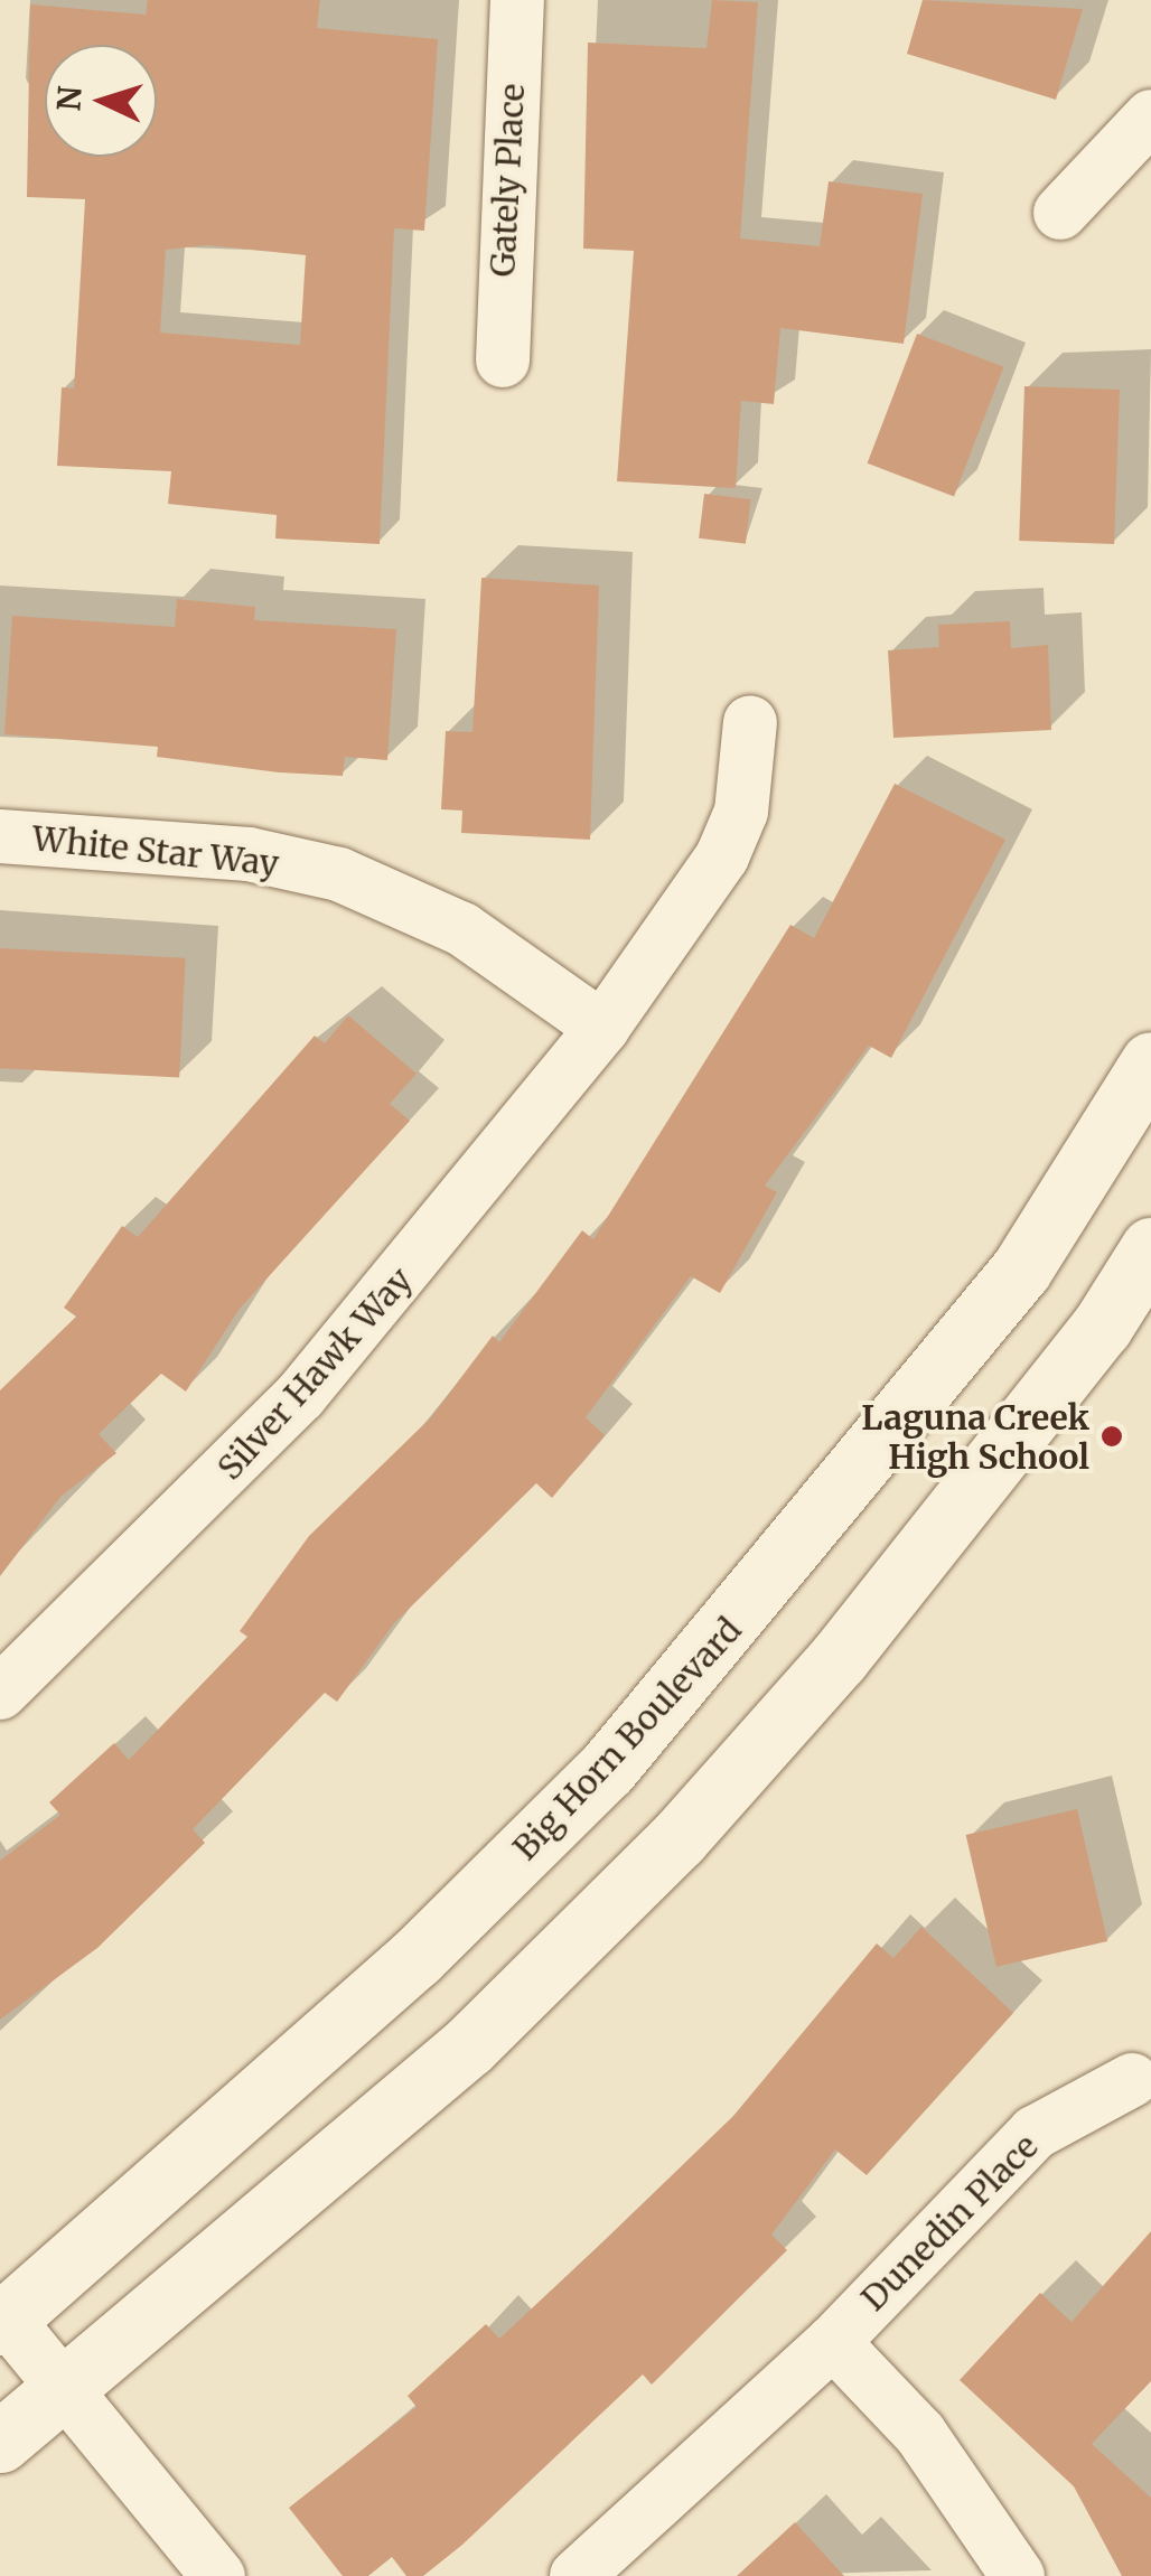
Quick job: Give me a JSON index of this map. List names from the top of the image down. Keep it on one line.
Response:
{"streets":{"main road":["Big Horn Boulevard"],"street":["Gately Place","White Star Way","Silver Hawk Way","Dunedin Place"]},"crossings":[["White Star Way","Silver Hawk Way"]],"places":["Laguna Creek High School"],"north":"left"}
